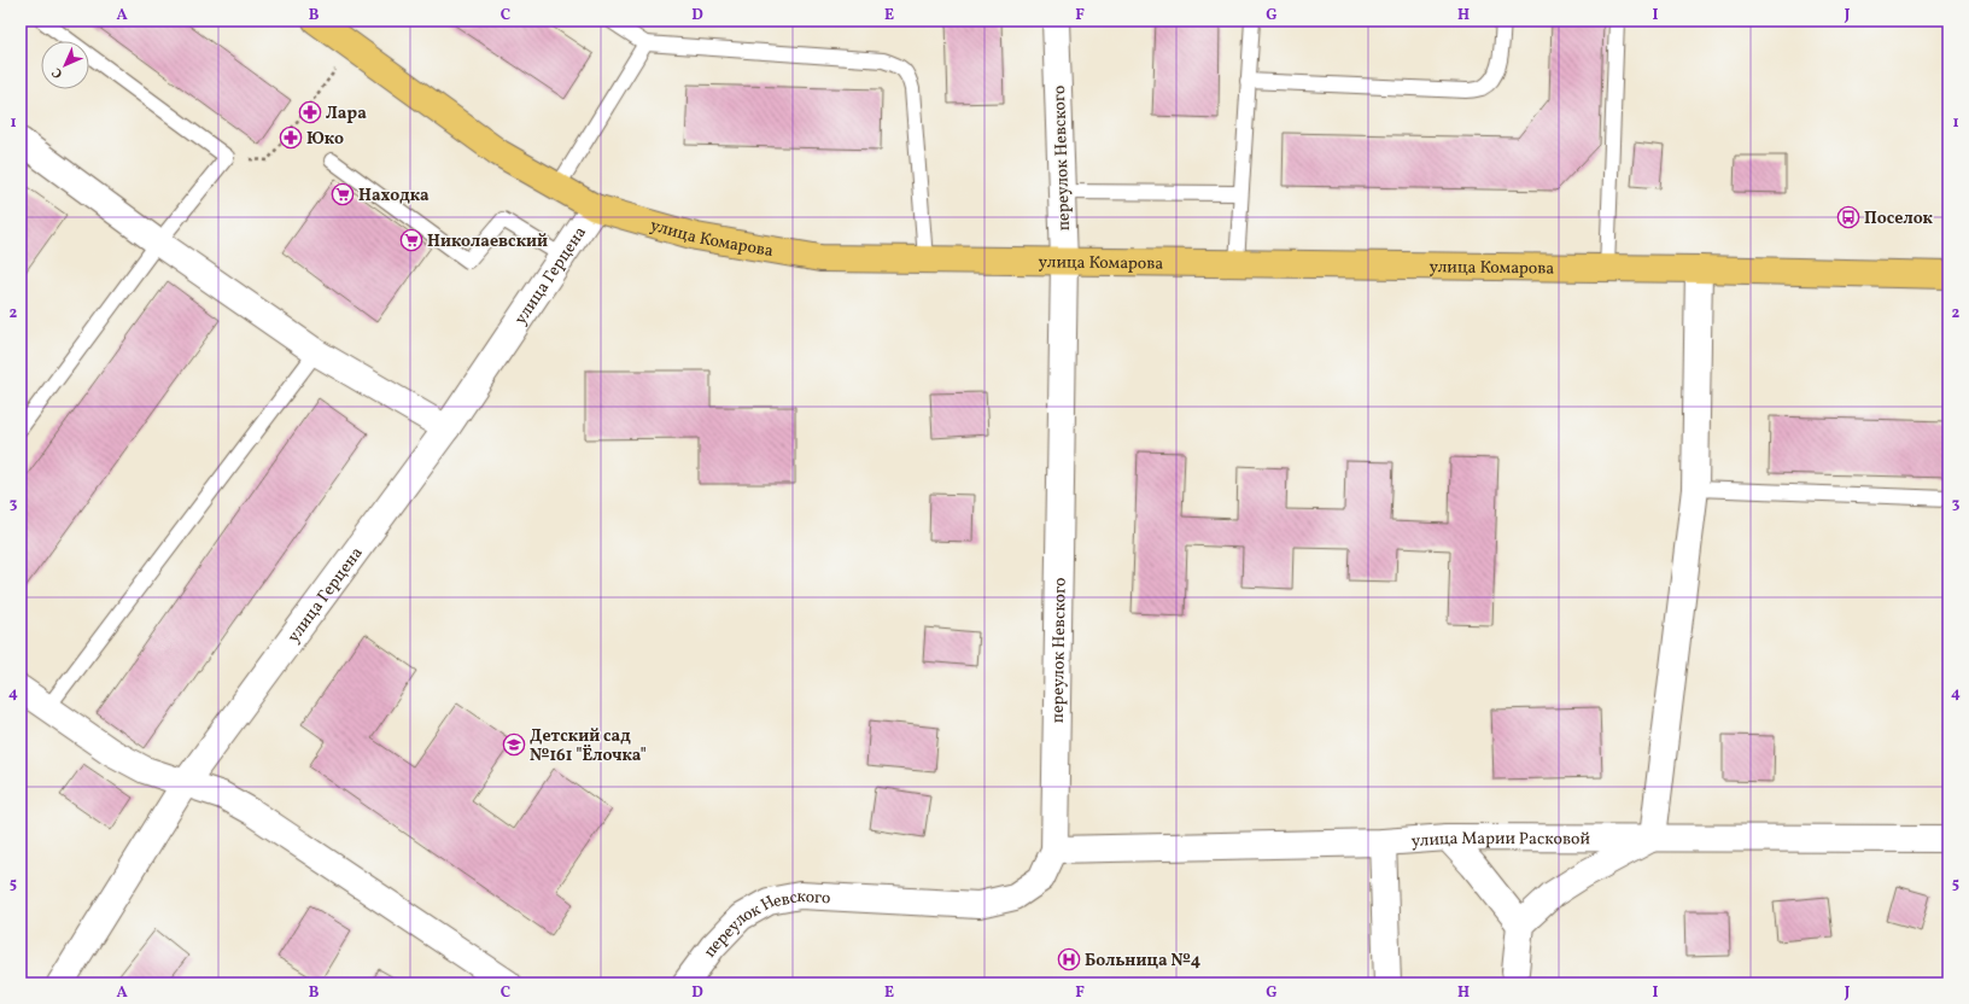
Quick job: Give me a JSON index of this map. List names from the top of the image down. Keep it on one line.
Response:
{"streets":{"main road":["улица Комарова"],"street":["переулок Невского","улица Герцена","улица Марии Расковой"]},"crossings":[["переулок Невского","улица Комарова"],["переулок Невского","улица Марии Расковой"],["улица Комарова","улица Герцена"]],"places":{"pharmacy":["Лара","Юко"],"supermarket":["Находка","Николаевский"],"bus stop":["Поселок"],"school or university":["Детский сад №161 \"Ёлочка\""],"hospital":["Больница №4"]},"north":"bottom left","grid":{"columns":["A","B","C","D","E","F","G","H","I","J"],"rows":["1","2","3","4","5"]}}
